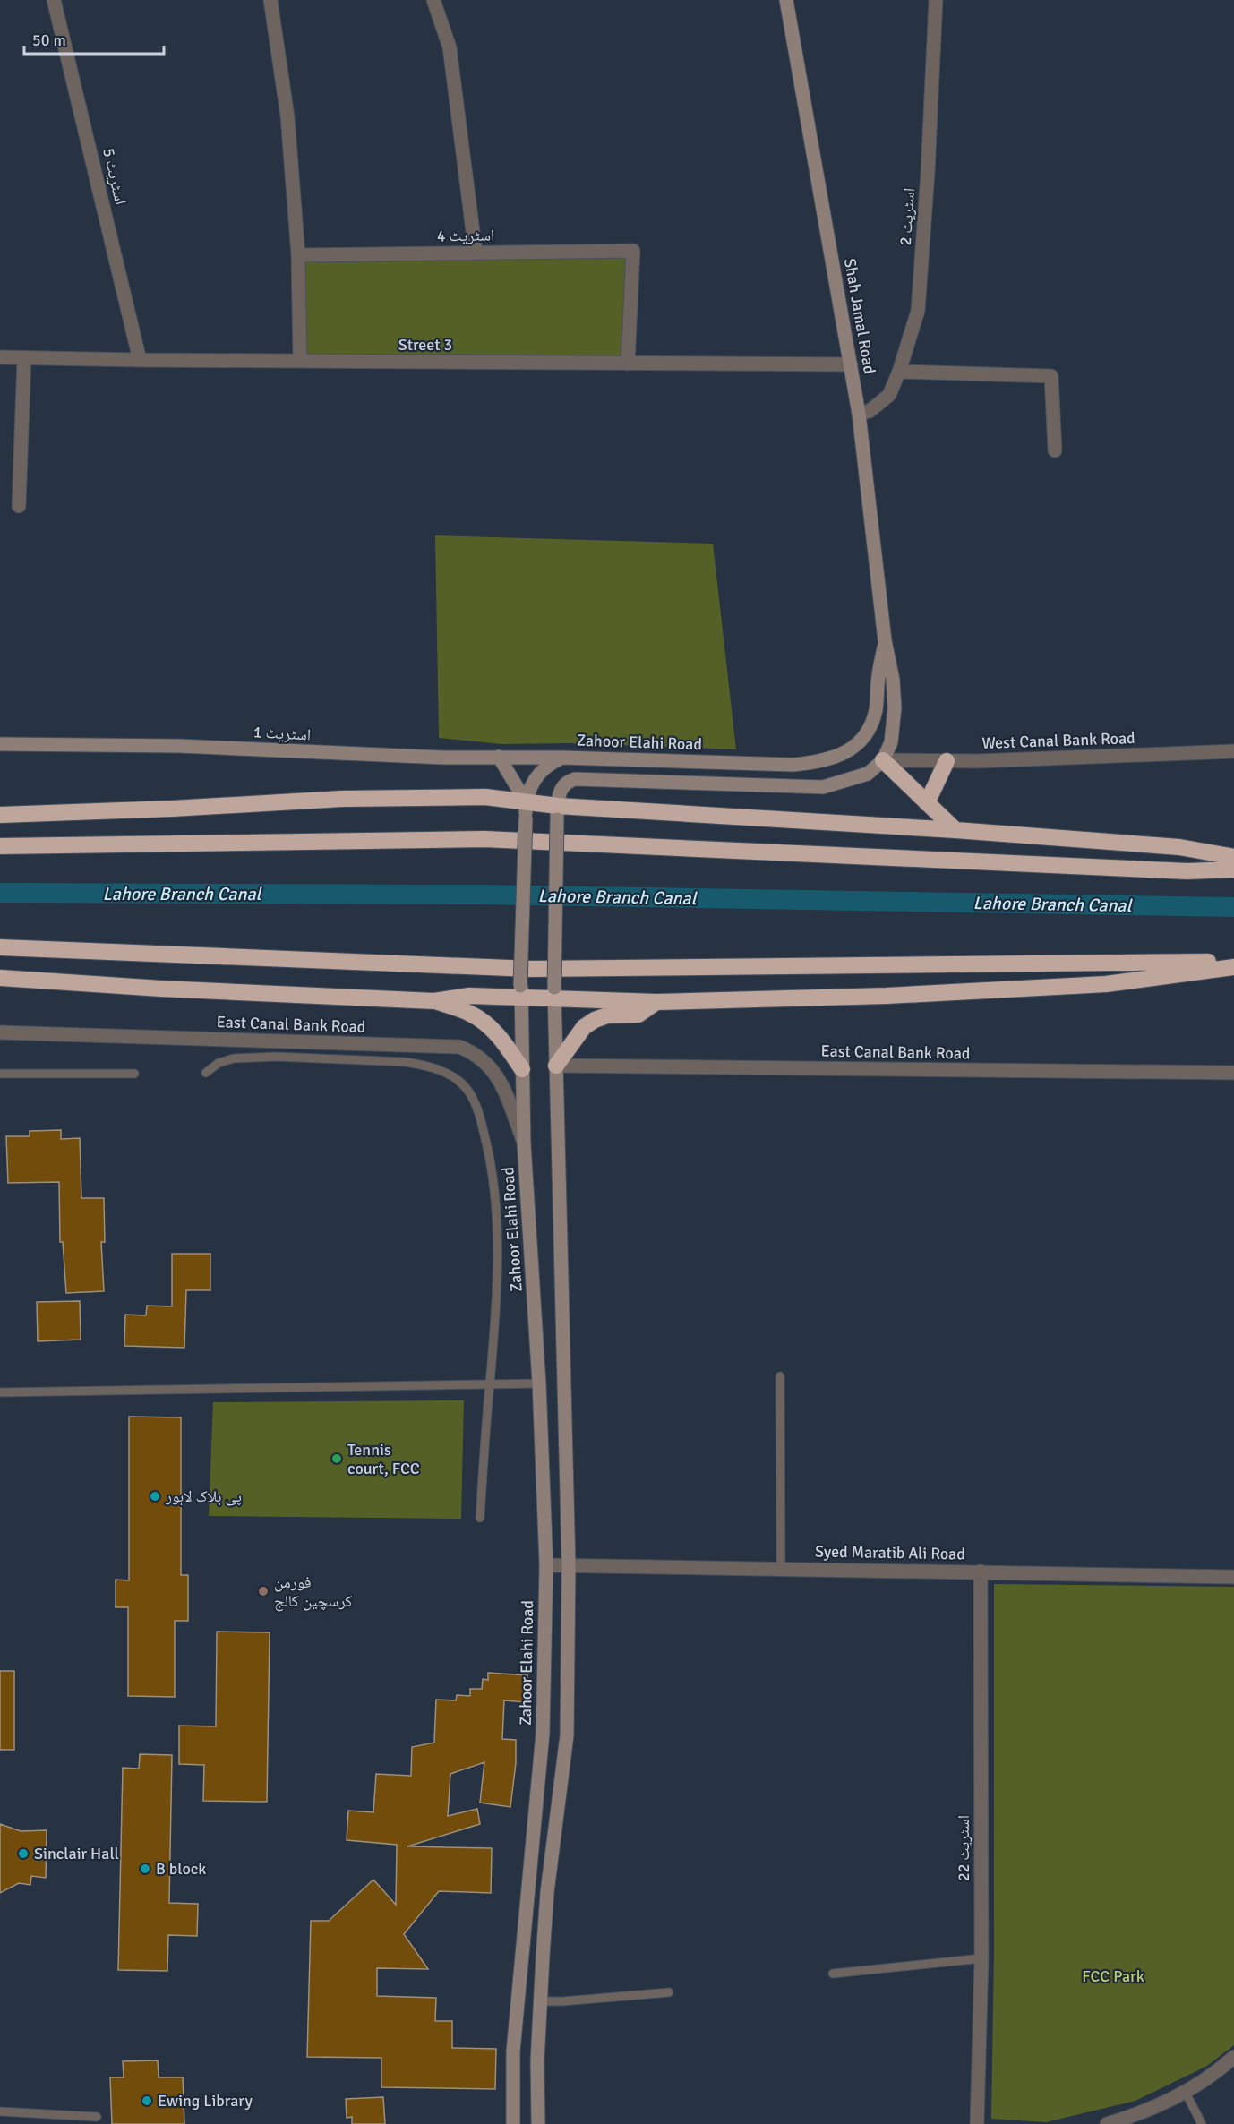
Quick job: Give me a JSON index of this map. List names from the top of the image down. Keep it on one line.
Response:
{"streets":{"main road":["Shah Jamal Road","اسٹریٹ 1","Zahoor Elahi Road"],"street":["اسٹریٹ 5","اسٹریٹ 2","اسٹریٹ 4","Street 3","West Canal Bank Road","East Canal Bank Road","Syed Maratib Ali Road","اسٹریٹ 22"]},"crossings":[["اسٹریٹ 5","Street 3"],["اسٹریٹ 2","Shah Jamal Road"],["اسٹریٹ 4","Street 3"],["Shah Jamal Road","Street 3"],["Shah Jamal Road","Zahoor Elahi Road"],["اسٹریٹ 1","Zahoor Elahi Road"],["Zahoor Elahi Road","East Canal Bank Road"],["Zahoor Elahi Road","Syed Maratib Ali Road"],["Syed Maratib Ali Road","اسٹریٹ 22"]],"water":["Lahore Branch Canal"],"parks":["FCC Park"],"places":["Tennis court, FCC","پی بلاک لاہور","فورمن کرسچین کالج","Sinclair Hall","B block","Ewing Library"],"scale_bar":"50 m"}
